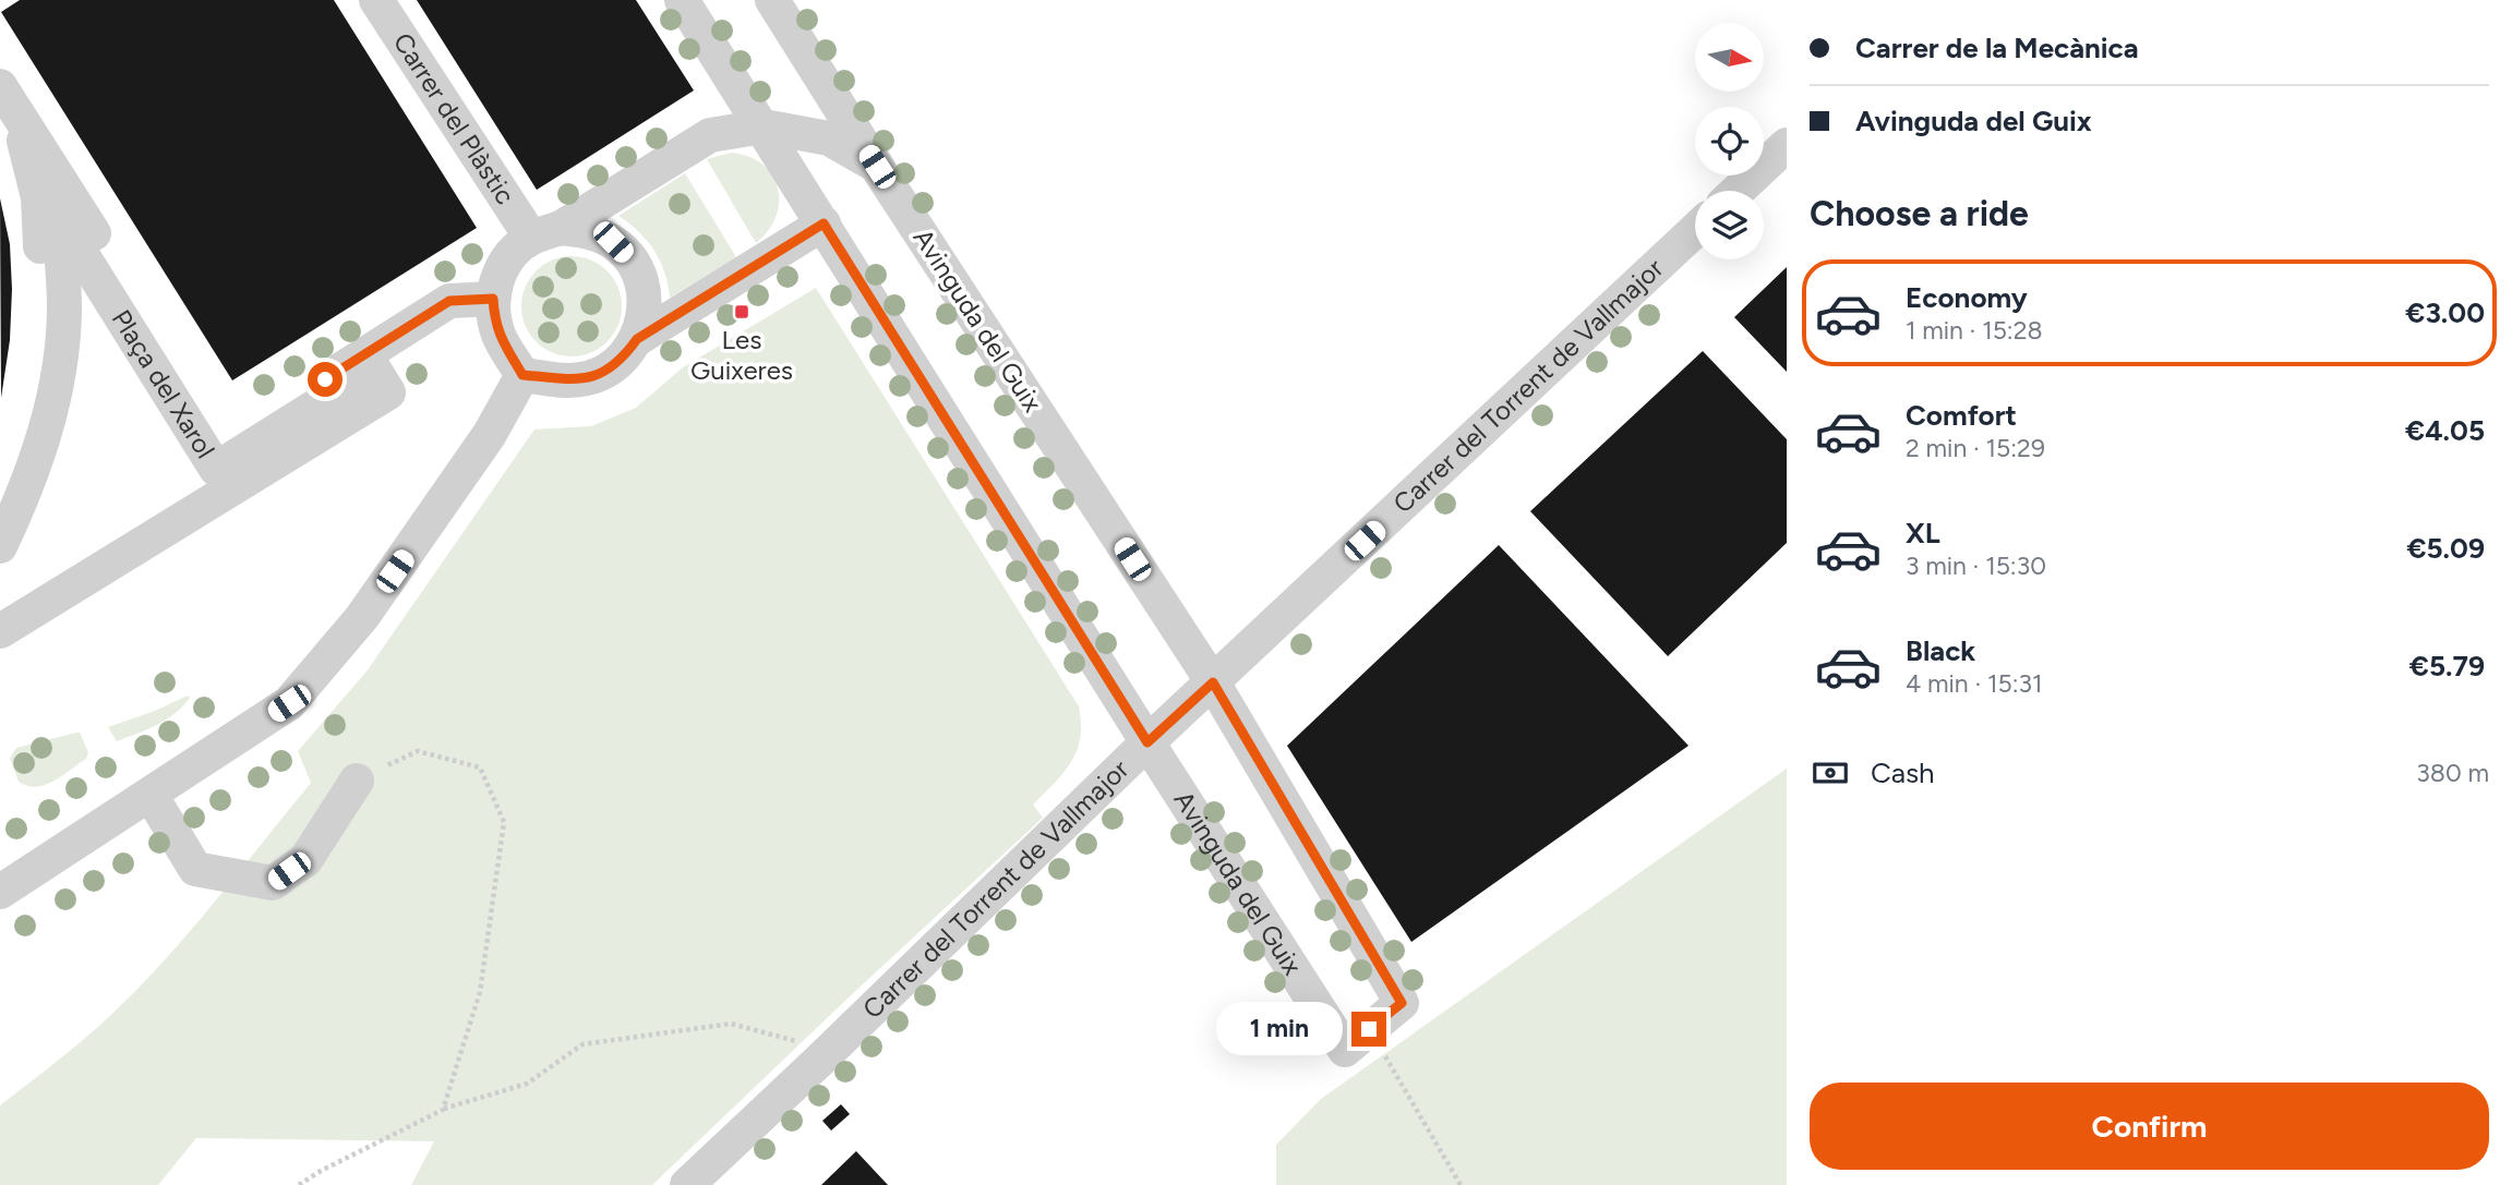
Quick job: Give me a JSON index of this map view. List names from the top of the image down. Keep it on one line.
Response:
{"streets":{"street":["Carrer del Plàstic","Avinguda del Guix","Plaça del Xarol","Carrer del Torrent de Vallmajor"]},"crossings":[["Avinguda del Guix","Carrer del Torrent de Vallmajor"]],"places":{"transit":["Les Guixeres"]},"north":"right","page":{"banner":["Carrer de la Mecànica","Avinguda del Guix"],"heading":"Choose a ride","list":[{"name":"Economy","note":"1 min · 15:28","value":"€3.00"},{"name":"Comfort","note":"2 min · 15:29","value":"€4.05"},{"name":"XL","note":"3 min · 15:30","value":"€5.09"},{"name":"Black","note":"4 min · 15:31","value":"€5.79"}],"pay":["Cash","380 m"],"bubble":"1 min","buttons":"Confirm"}}
